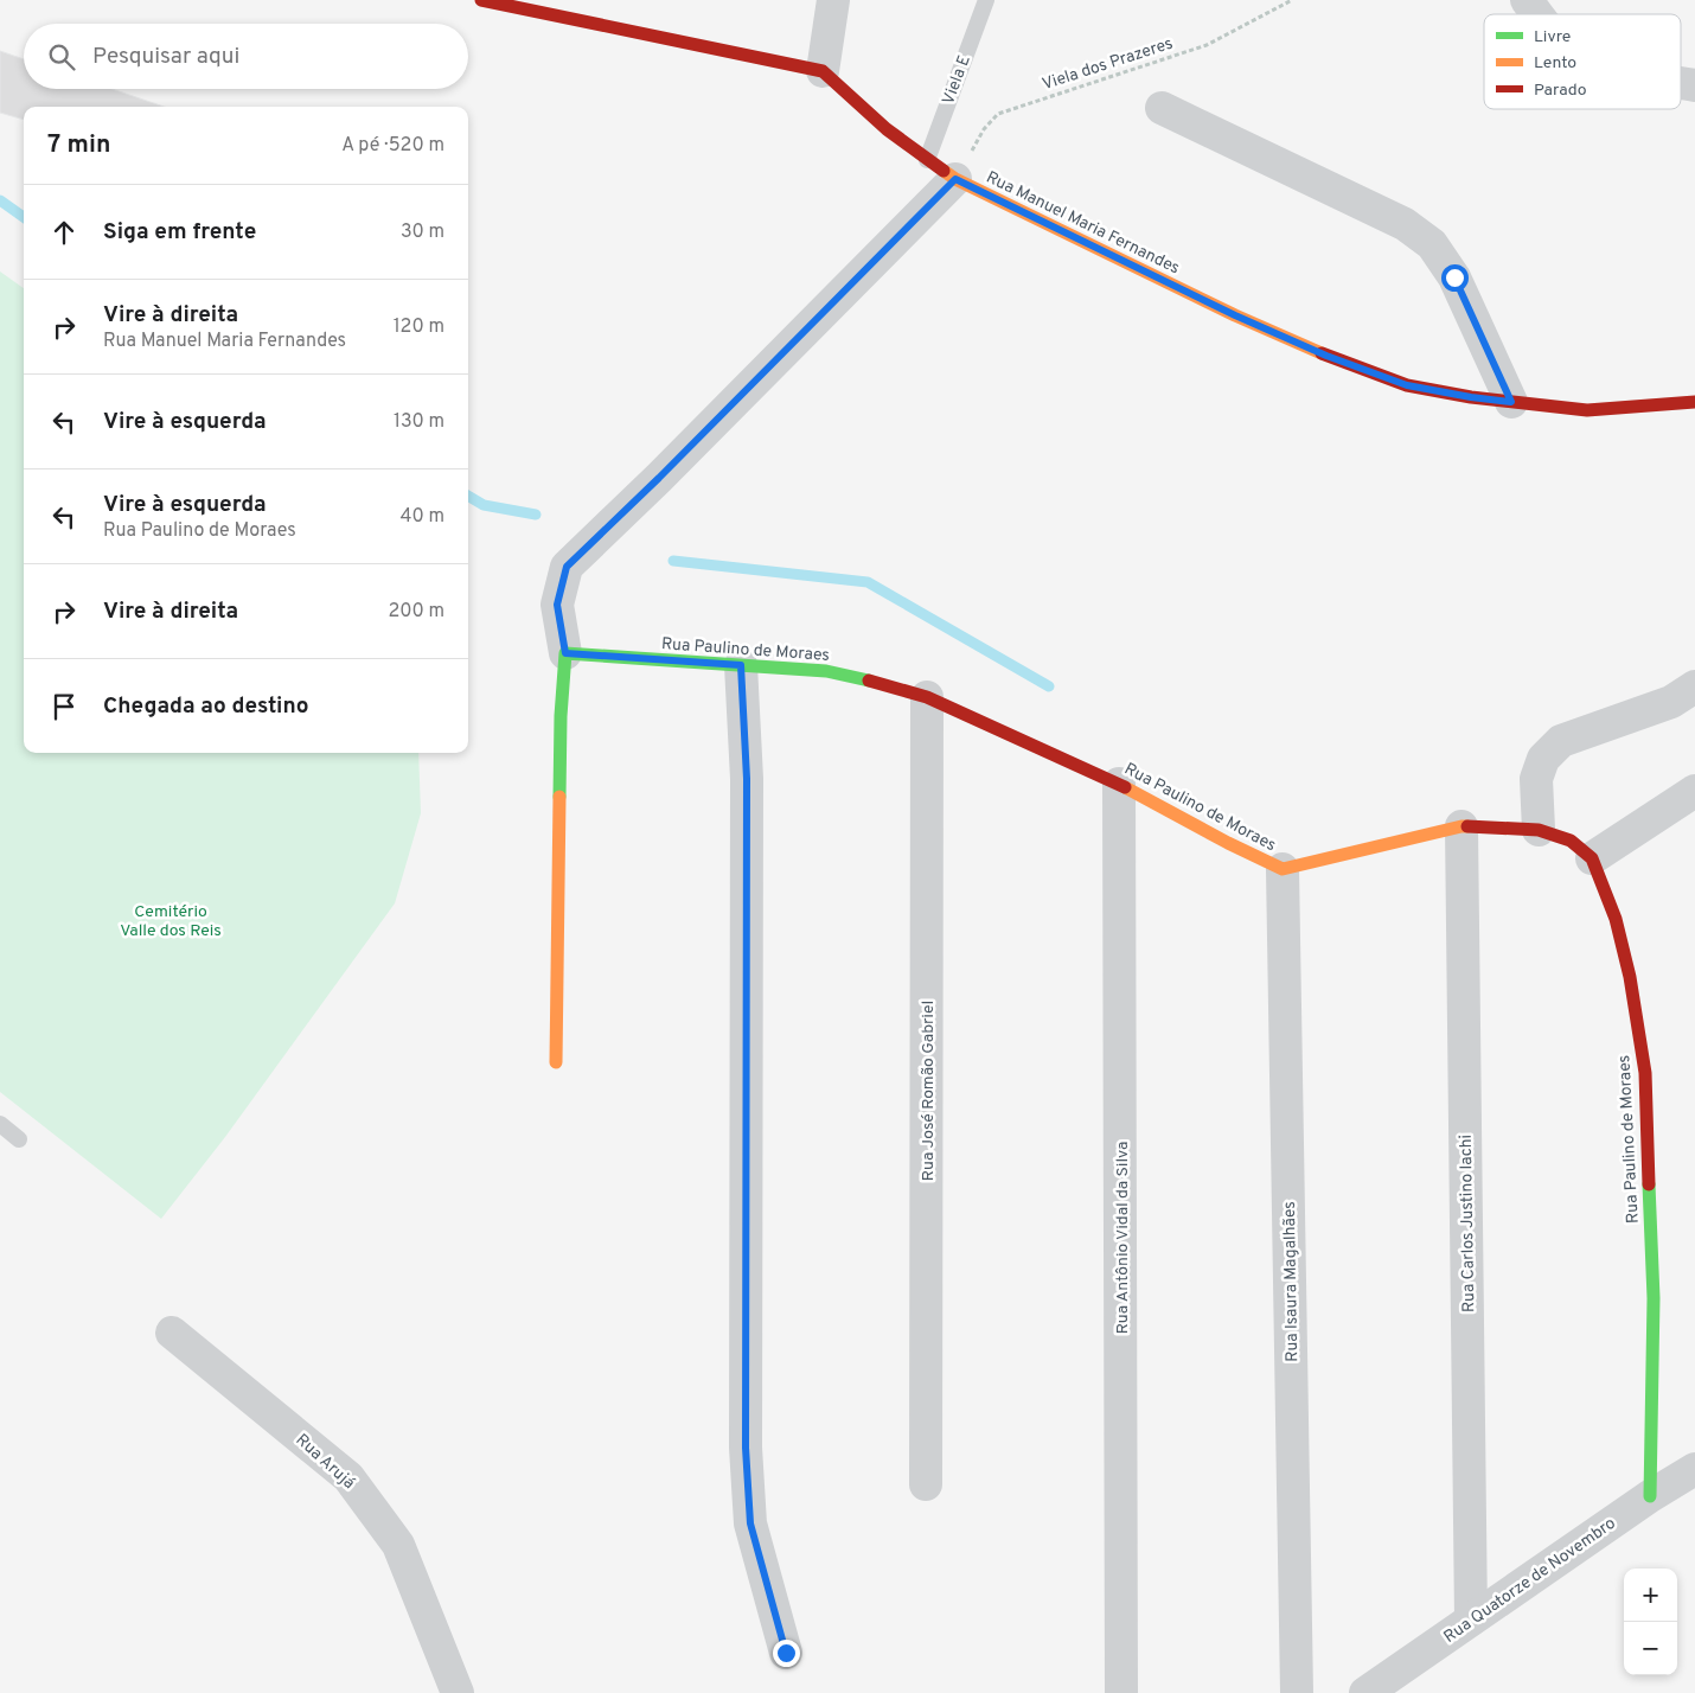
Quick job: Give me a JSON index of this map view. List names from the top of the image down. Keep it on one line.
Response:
{"streets":{"street":["Rua Manuel Maria Fernandes","Rua Paulino de Moraes","Rua José Romão Gabriel","Rua Carlos Justino Iachi","Rua Antônio Vidal da Silva","Rua Isaura Magalhães","Rua Arujá","Rua Quatorze de Novembro"],"lane":["Viela E"],"path":["Viela dos Prazeres"]},"crossings":[["Viela dos Prazeres","Rua Manuel Maria Fernandes"],["Viela E","Rua Manuel Maria Fernandes"],["Rua Paulino de Moraes","Rua José Romão Gabriel"],["Rua Paulino de Moraes","Rua Carlos Justino Iachi"],["Rua Paulino de Moraes","Rua Antônio Vidal da Silva"],["Rua Paulino de Moraes","Rua Isaura Magalhães"],["Rua Paulino de Moraes","Rua Quatorze de Novembro"],["Rua Carlos Justino Iachi","Rua Quatorze de Novembro"]],"parks":["Cemitério Valle dos Reis"],"legend":["Livre","Lento","Parado"],"page":{"search":"Pesquisar aqui","heading":["7 min","A pé · 520 m"],"list":[["Siga em frente","30 m"],["Vire à direita","Rua Manuel Maria Fernandes","120 m"],["Vire à esquerda","130 m"],["Vire à esquerda","Rua Paulino de Moraes","40 m"],["Vire à direita","200 m"],"Chegada ao destino"],"map_buttons":["+","−"]}}
